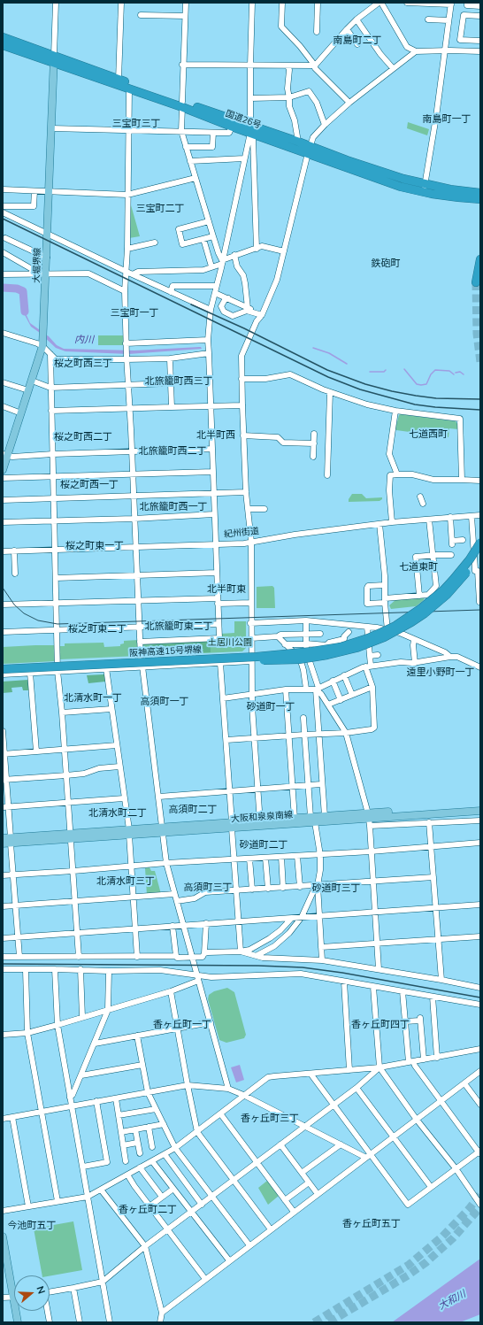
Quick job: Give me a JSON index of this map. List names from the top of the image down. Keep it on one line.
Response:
{"streets":{"highway":["国道26号","阪神高速15号堺線"],"main road":["大堀堺線","大阪和泉泉南線"],"street":["紀州街道"]},"crossings":[["国道26号","大堀堺線"]],"districts":["南島町二丁","南島町一丁","三宝町三丁","三宝町二丁","鉄砲町","三宝町一丁","桜之町西三丁","北旅籠町西三丁","七道西町","北半町西","桜之町西二丁","北旅籠町西二丁","桜之町西一丁","北旅籠町西一丁","桜之町東一丁","七道東町","北半町東","北旅籠町東二丁","桜之町東二丁","遠里小野町一丁","北清水町一丁","高須町一丁","砂道町一丁","高須町二丁","北清水町二丁","砂道町二丁","北清水町三丁","高須町三丁","砂道町三丁","香ヶ丘町一丁","香ヶ丘町四丁","香ヶ丘町三丁","香ヶ丘町二丁","香ヶ丘町五丁","今池町五丁"],"water":["内川","大和川"],"parks":["土居川公園"],"north":"right"}
